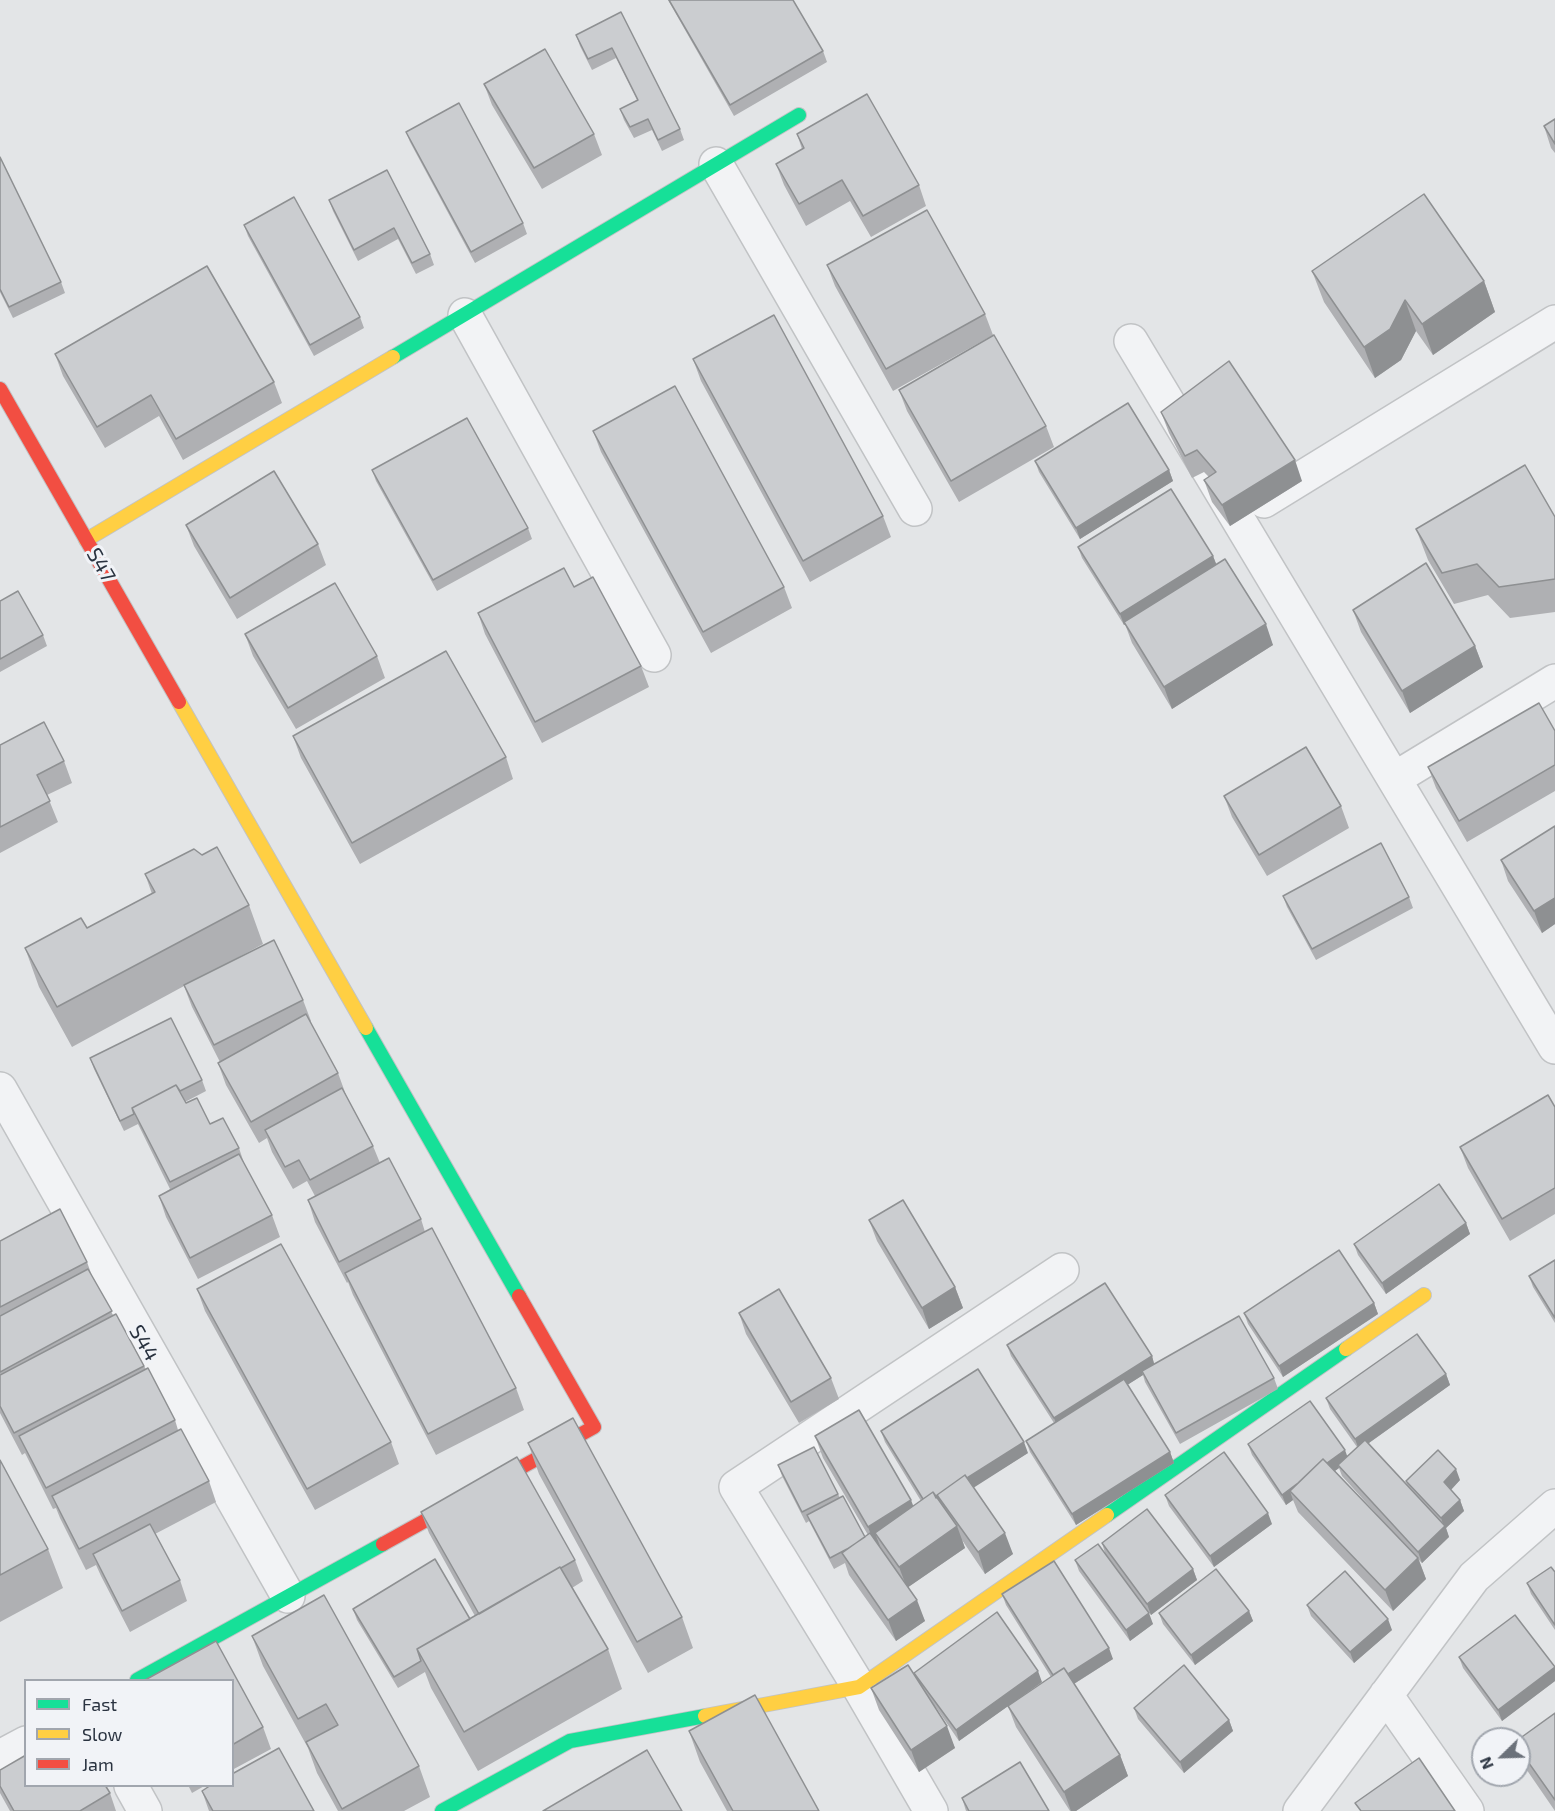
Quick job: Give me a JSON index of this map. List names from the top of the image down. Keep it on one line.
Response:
{"streets":{"street":["S47","S44"]},"crossings":[["S47","S44"]],"legend":["Fast","Slow","Jam"],"north":"bottom left"}
